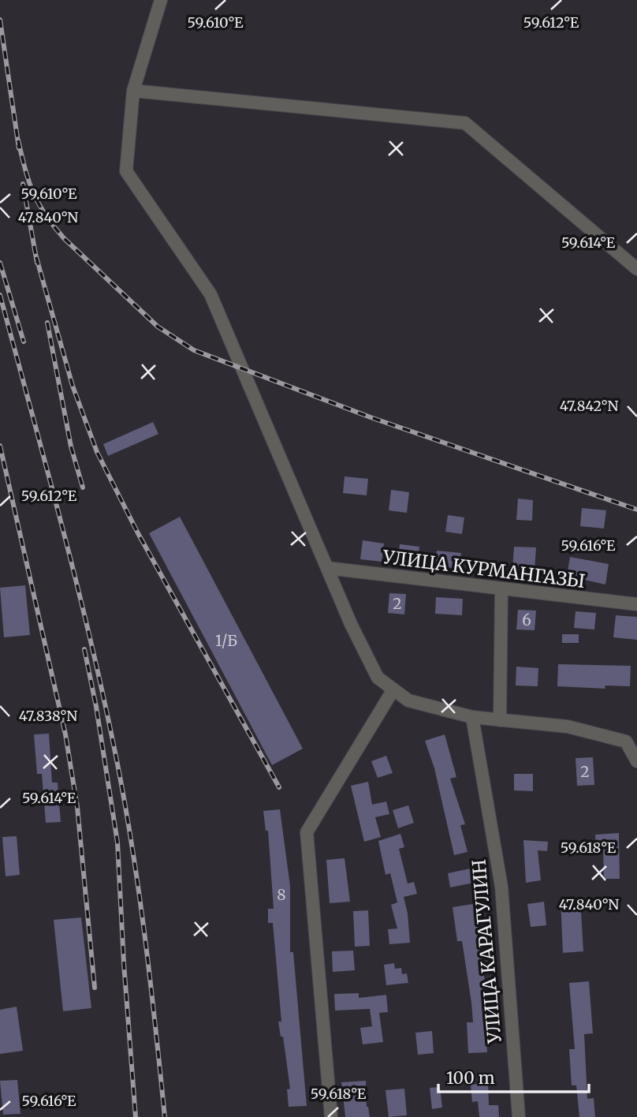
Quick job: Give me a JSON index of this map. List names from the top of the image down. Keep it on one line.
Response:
{"streets":{"street":["УЛИЦА КУРМАНГАЗЫ","УЛИЦА КАРАГУЛИН"]},"house_numbers":["2","6","1/Б","2","8"],"scale_bar":"100 m","coordinates":["59.610°E","59.612°E","47.840°N","59.614°E","47.842°N","59.616°E","47.838°N","59.618°E"]}
